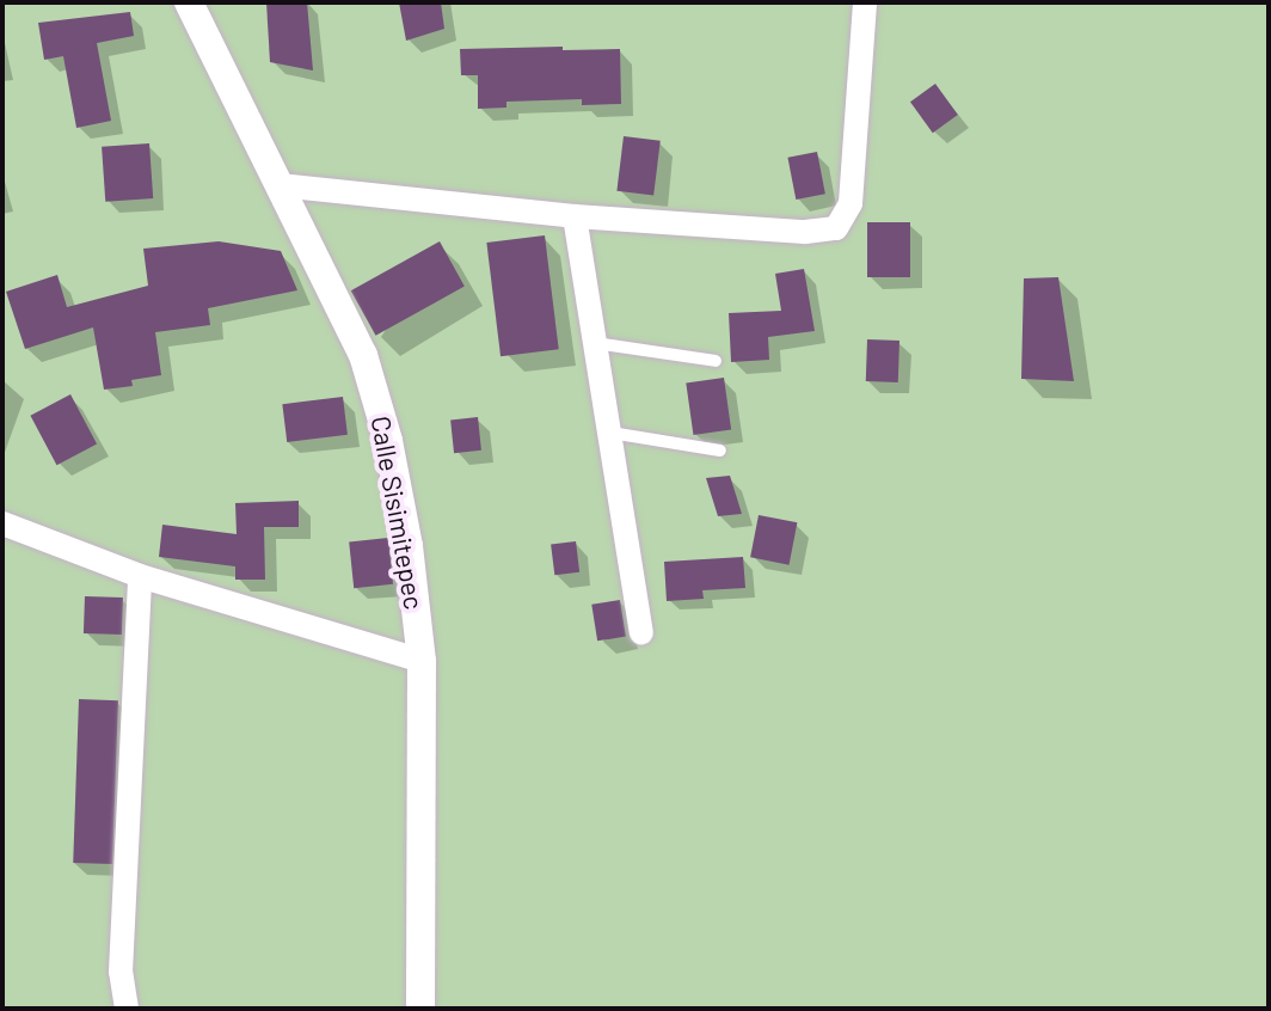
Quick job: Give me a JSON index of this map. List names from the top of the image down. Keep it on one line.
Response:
{"streets":{"street":["Calle Sisimitepec"]}}
